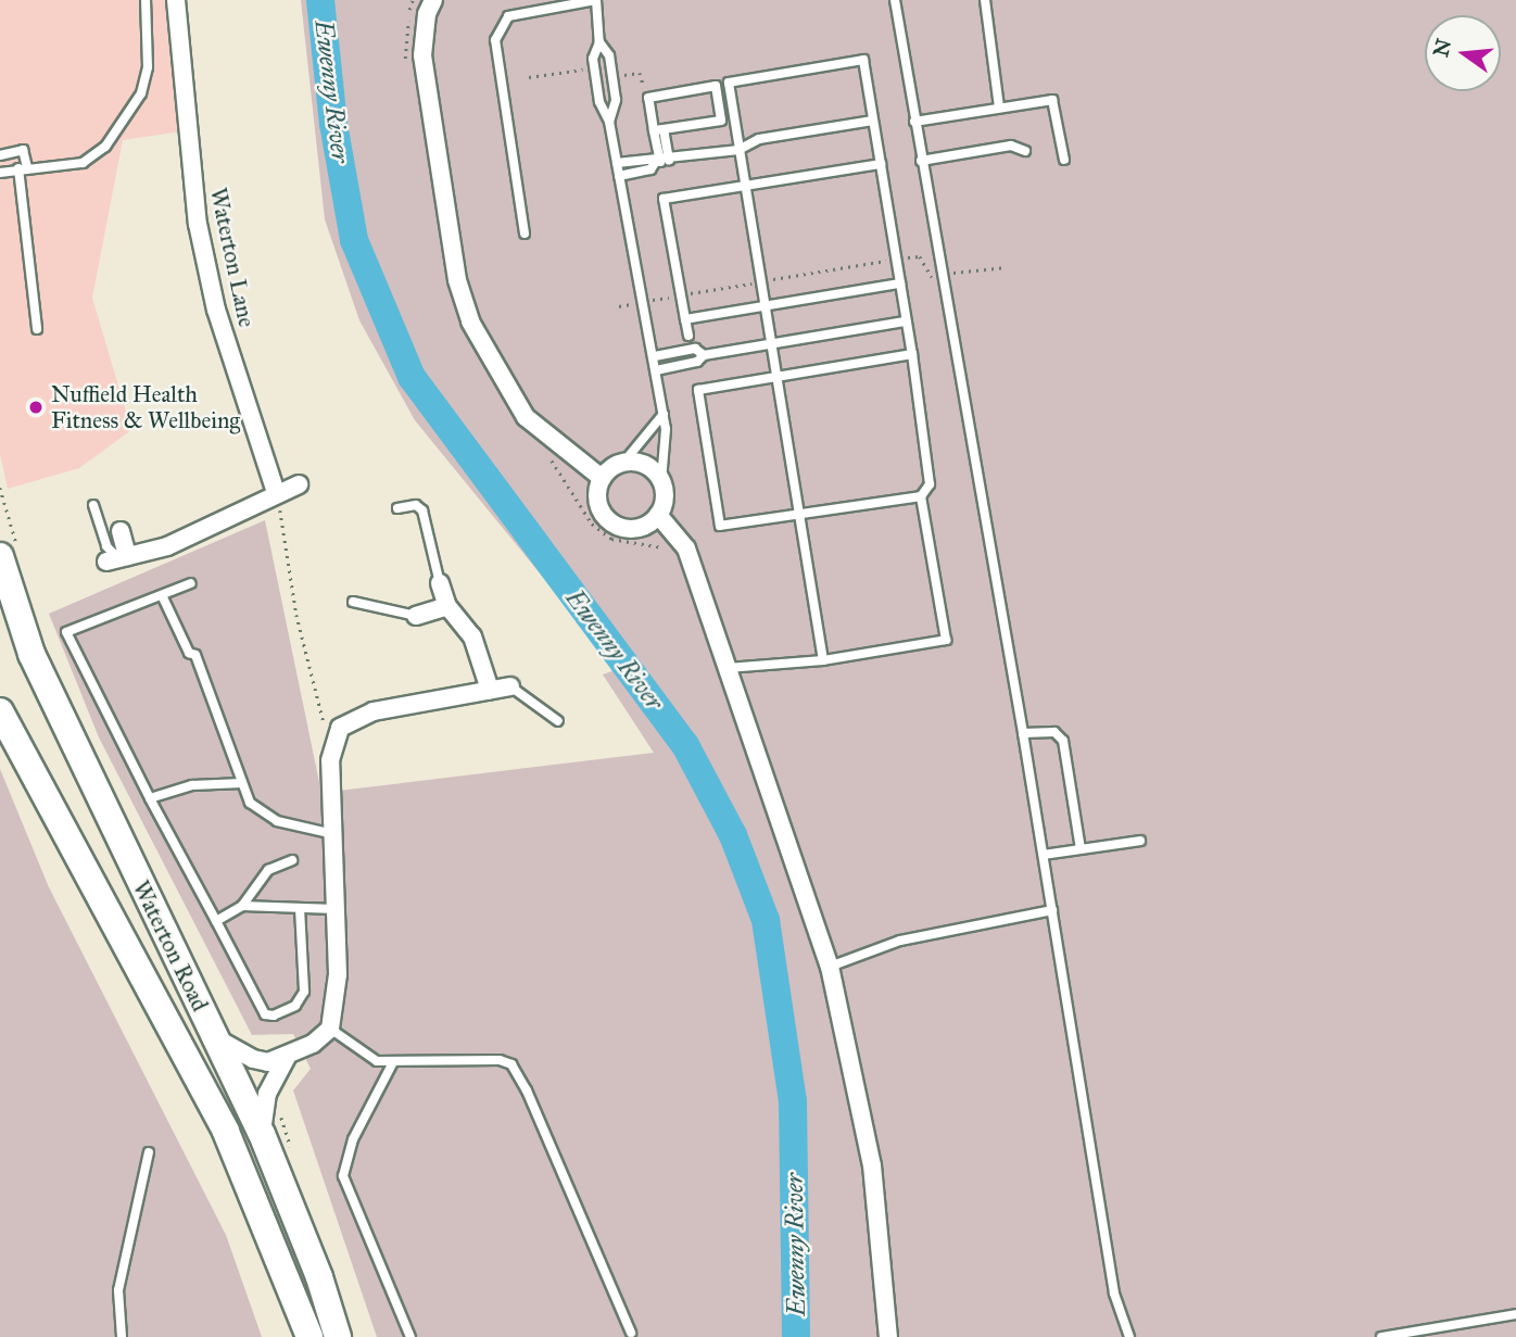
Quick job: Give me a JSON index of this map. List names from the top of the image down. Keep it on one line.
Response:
{"streets":{"main road":["Waterton Road"],"street":["Waterton Lane"]},"water":["Ewenny River"],"places":["Nuffield Health Fitness & Wellbeing"],"north":"left"}
